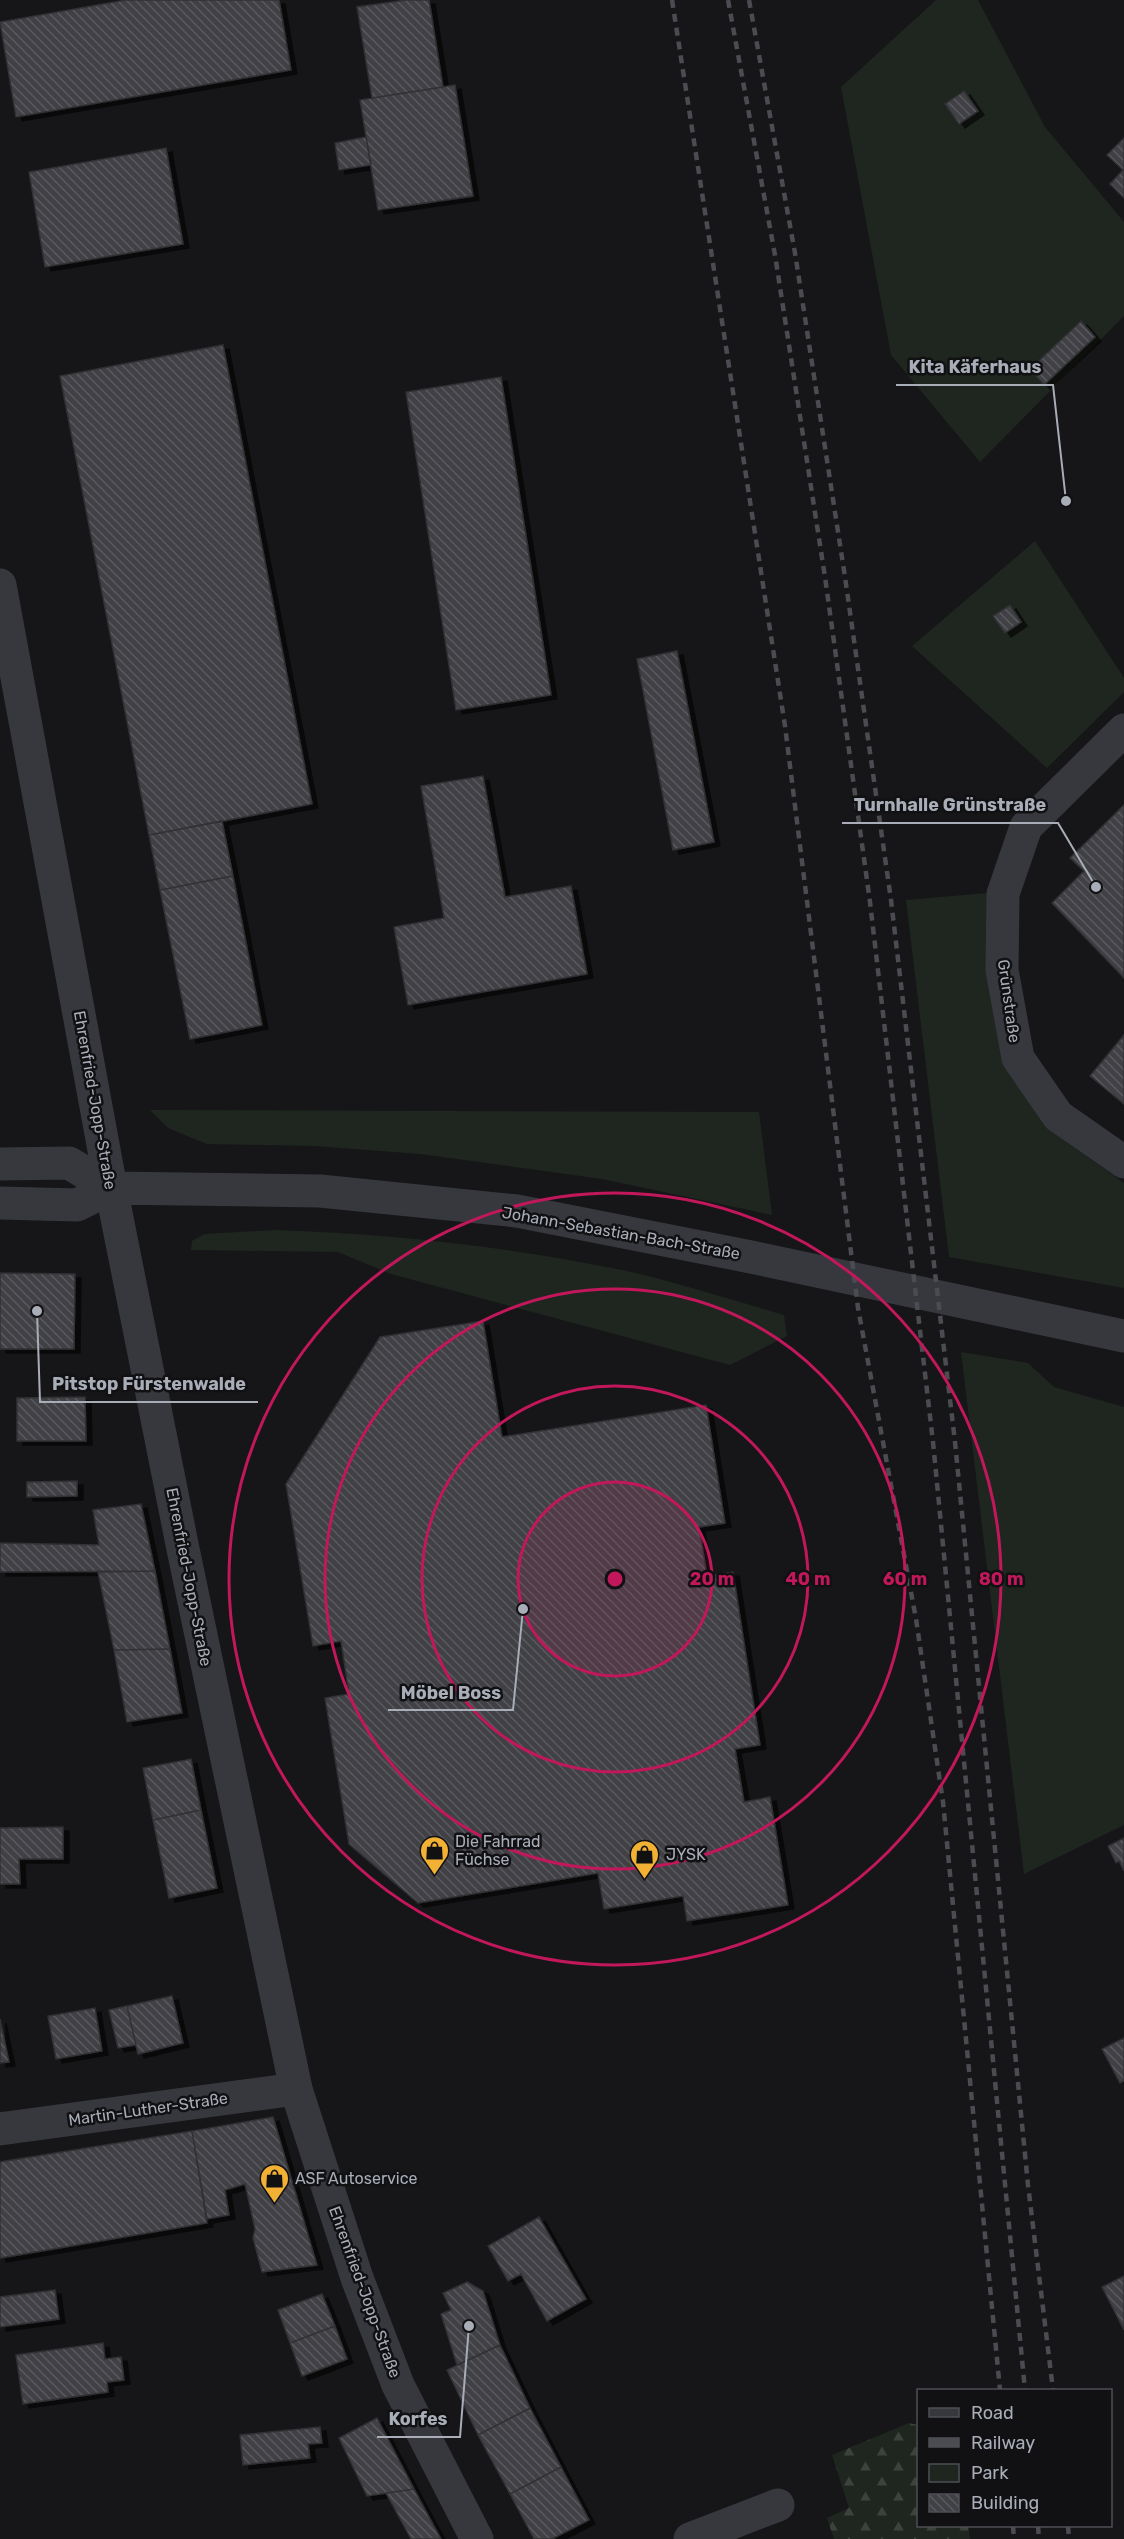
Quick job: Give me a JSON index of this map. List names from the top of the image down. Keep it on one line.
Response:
{"streets":{"street":["Grünstraße","Ehrenfried-Jopp-Straße","Johann-Sebastian-Bach-Straße","Martin-Luther-Straße"]},"crossings":[["Ehrenfried-Jopp-Straße","Johann-Sebastian-Bach-Straße"],["Ehrenfried-Jopp-Straße","Martin-Luther-Straße"]],"places":{"other":["Kita Käferhaus","Turnhalle Grünstraße","Pitstop Fürstenwalde","Möbel Boss","Korfes"],"shop":["Die Fahrrad Füchse","JYSK","ASF Autoservice"]},"legend":["Road","Railway","Park","Building"],"rings":["20 m","40 m","60 m","80 m"]}
